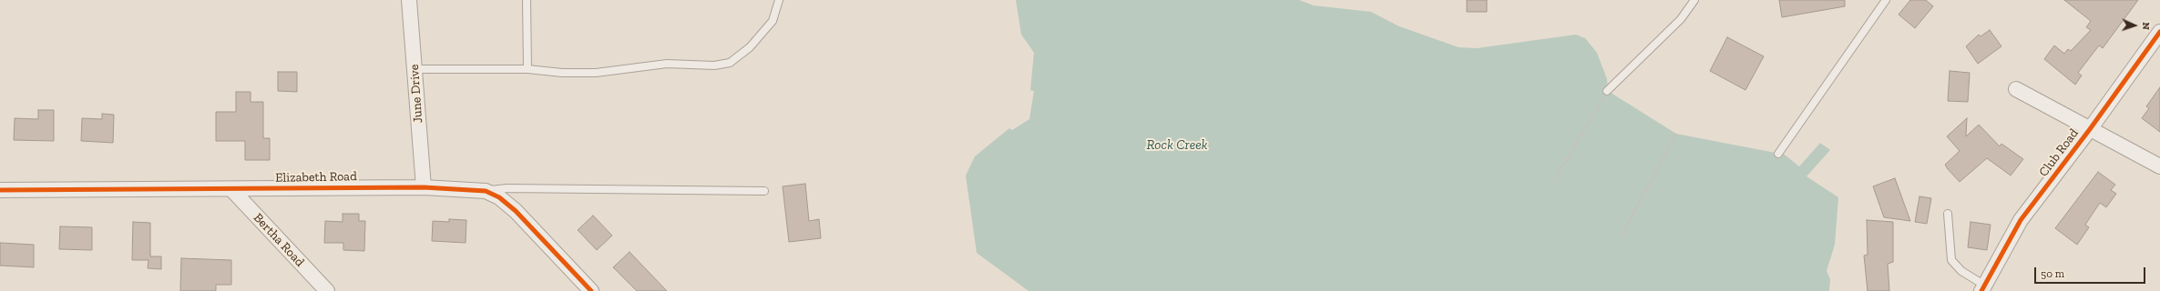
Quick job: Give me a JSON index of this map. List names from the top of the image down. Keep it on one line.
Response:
{"streets":{"street":["June Drive","Club Road","Elizabeth Road","Bertha Road"]},"crossings":[["June Drive","Elizabeth Road"],["Elizabeth Road","Bertha Road"]],"water":["Rock Creek"],"scale_bar":"50 m","north":"right"}
